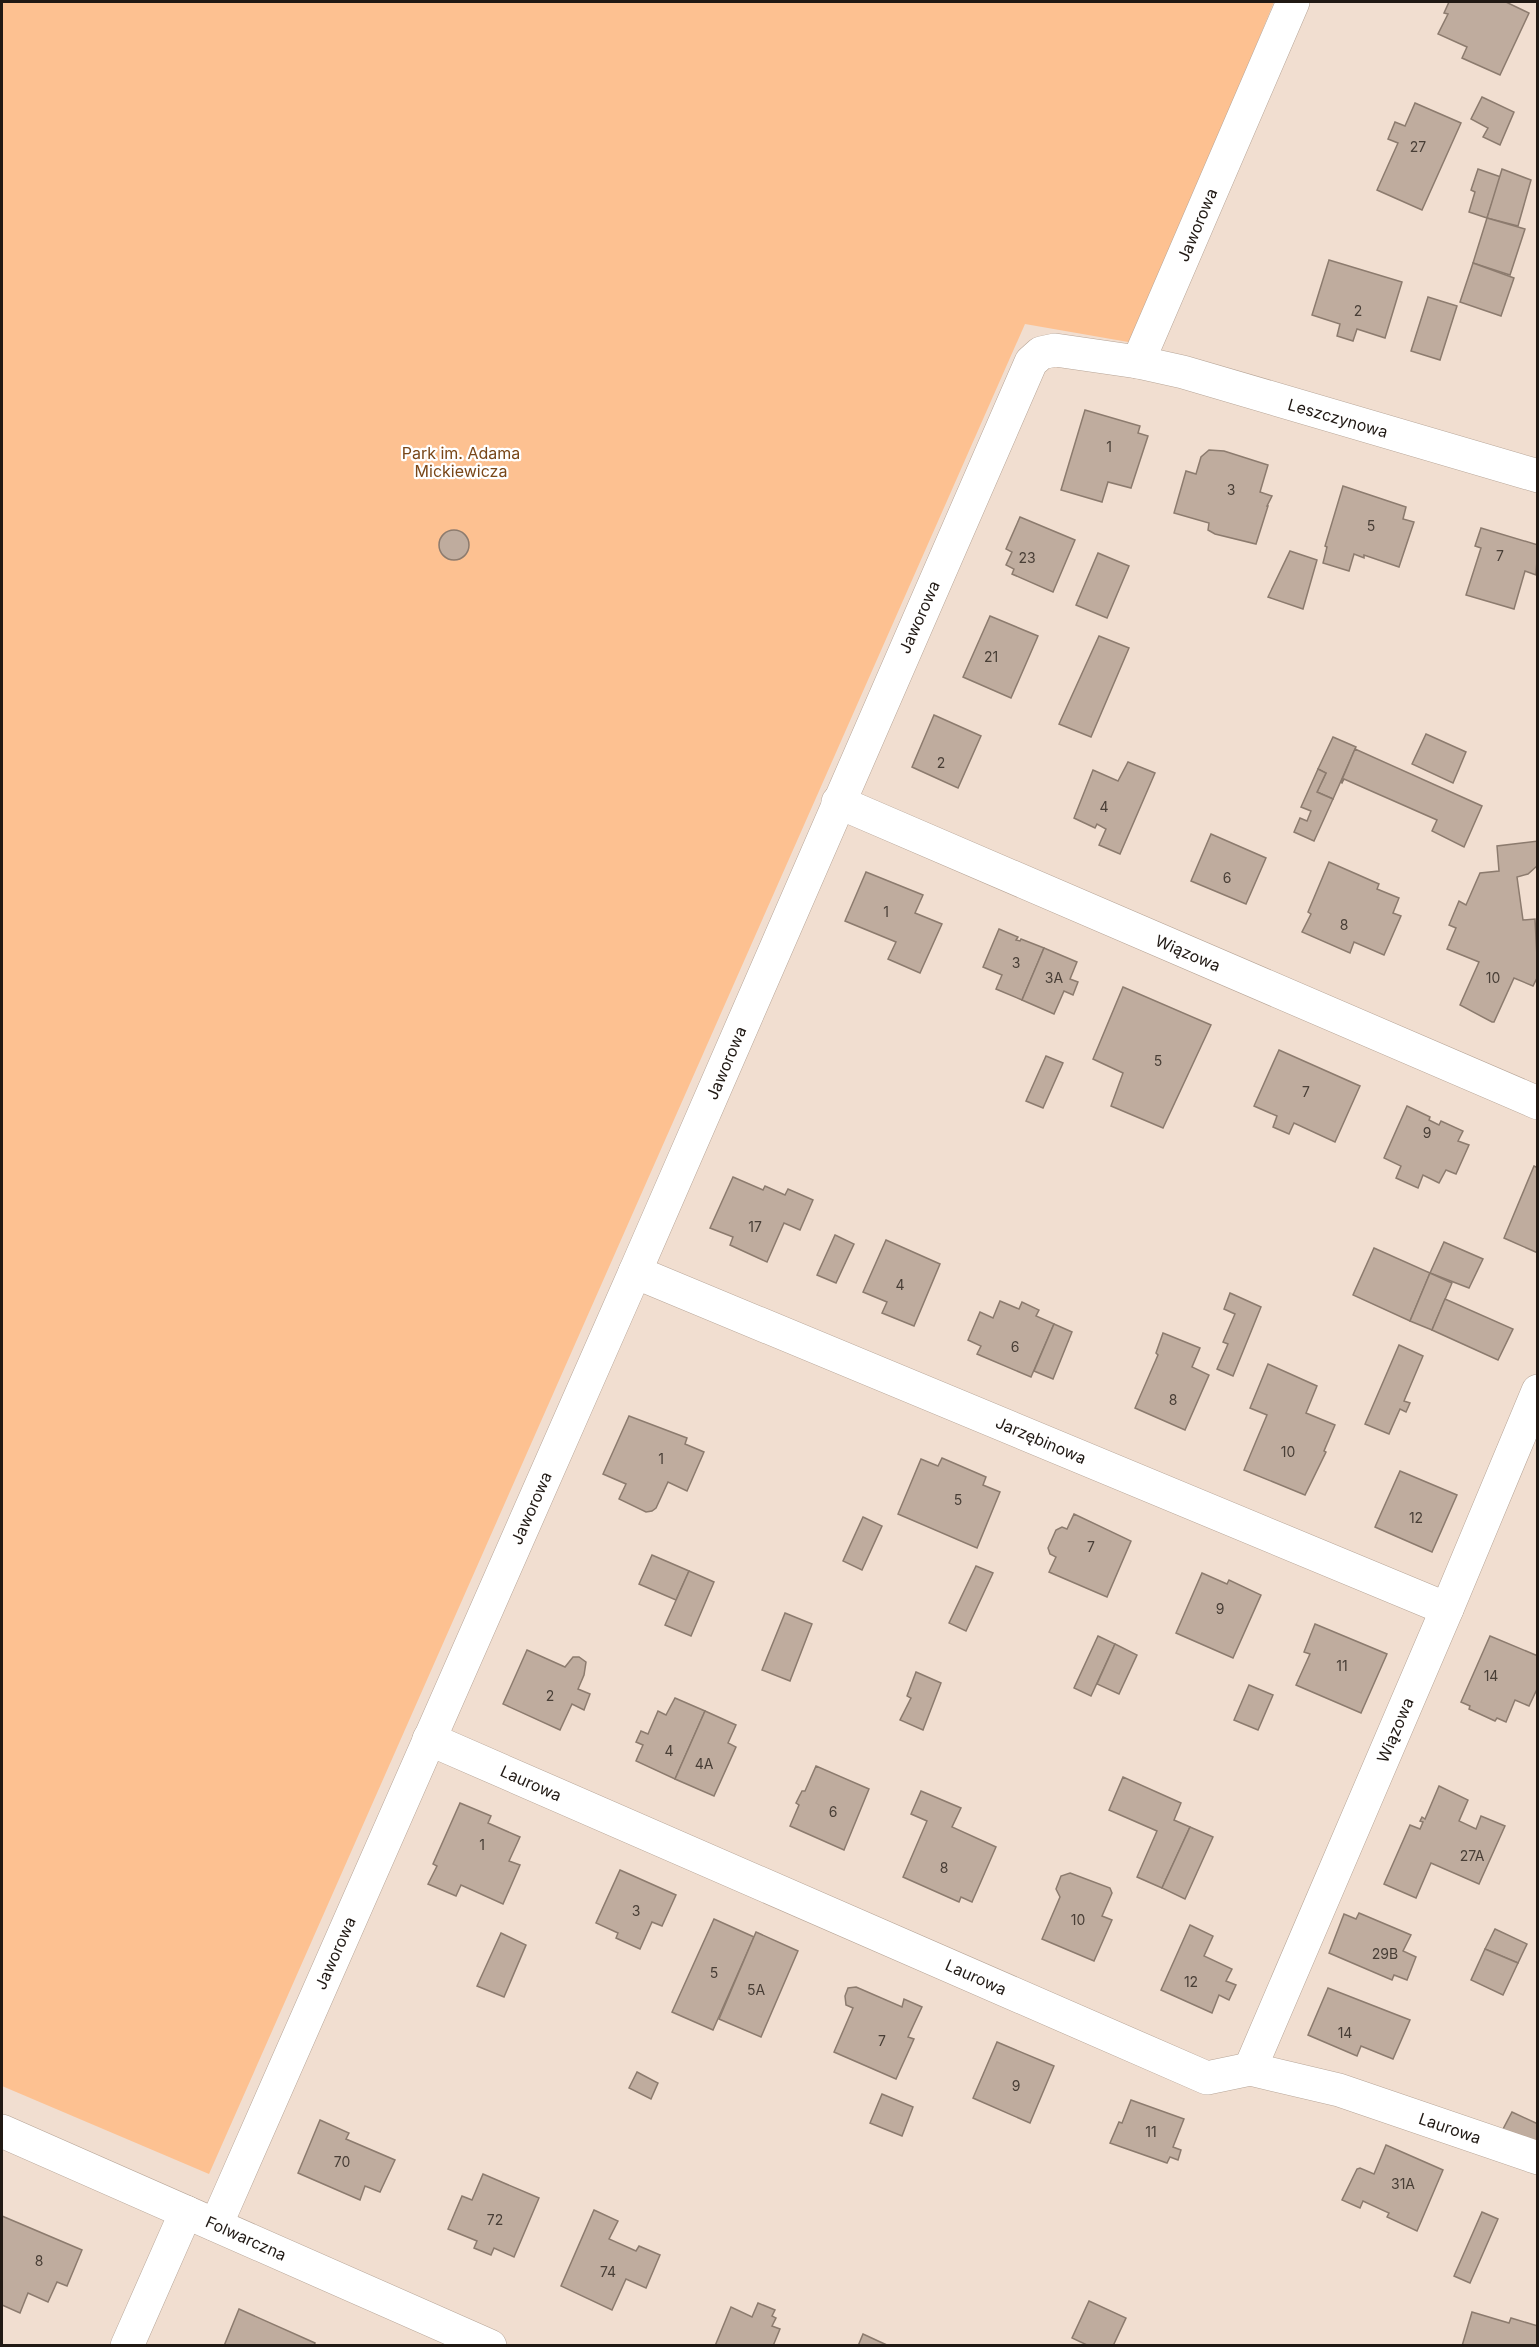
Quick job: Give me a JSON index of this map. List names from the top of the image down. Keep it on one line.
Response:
{"streets":{"street":["Jaworowa","Leszczynowa","Wiązowa","Jarzębinowa","Laurowa","Folwarczna"]},"crossings":[["Jaworowa","Leszczynowa"],["Jaworowa","Wiązowa"],["Jaworowa","Jarzębinowa"],["Jaworowa","Laurowa"],["Jaworowa","Folwarczna"],["Wiązowa","Jarzębinowa"],["Wiązowa","Laurowa"]],"parks":["Park im. Adama Mickiewicza"],"house_numbers":["27","2","1","3","5","7","23","21","2","4","6","1","8","3","3A","10","5","7","9","17","4","6","8","10","1","5","12","7","9","11","14","2","4","4A","6","1","27A","8","3","10","29B","5","12","5A","14","7","9","11","70","31A","72","8","74"]}
